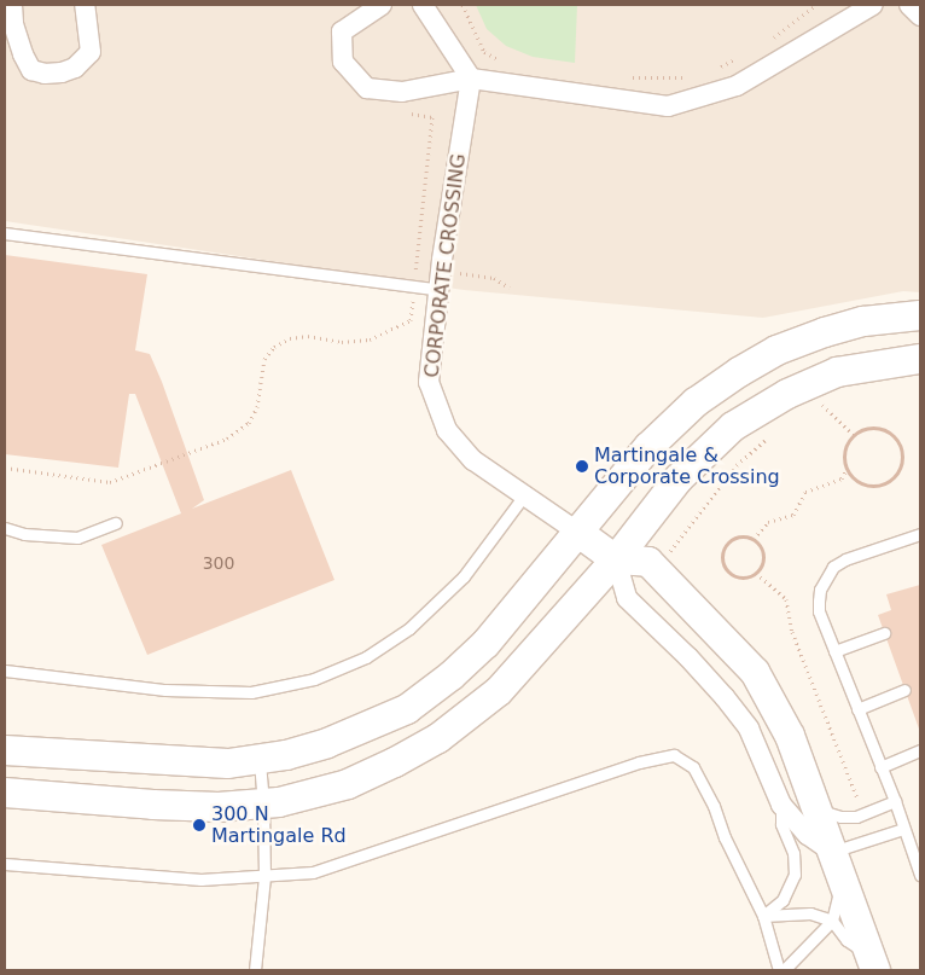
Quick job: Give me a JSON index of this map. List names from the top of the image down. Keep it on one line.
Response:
{"streets":{"street":["CORPORATE CROSSING"]},"places":["Martingale & Corporate Crossing","300 N Martingale Rd"],"house_numbers":["300"]}
